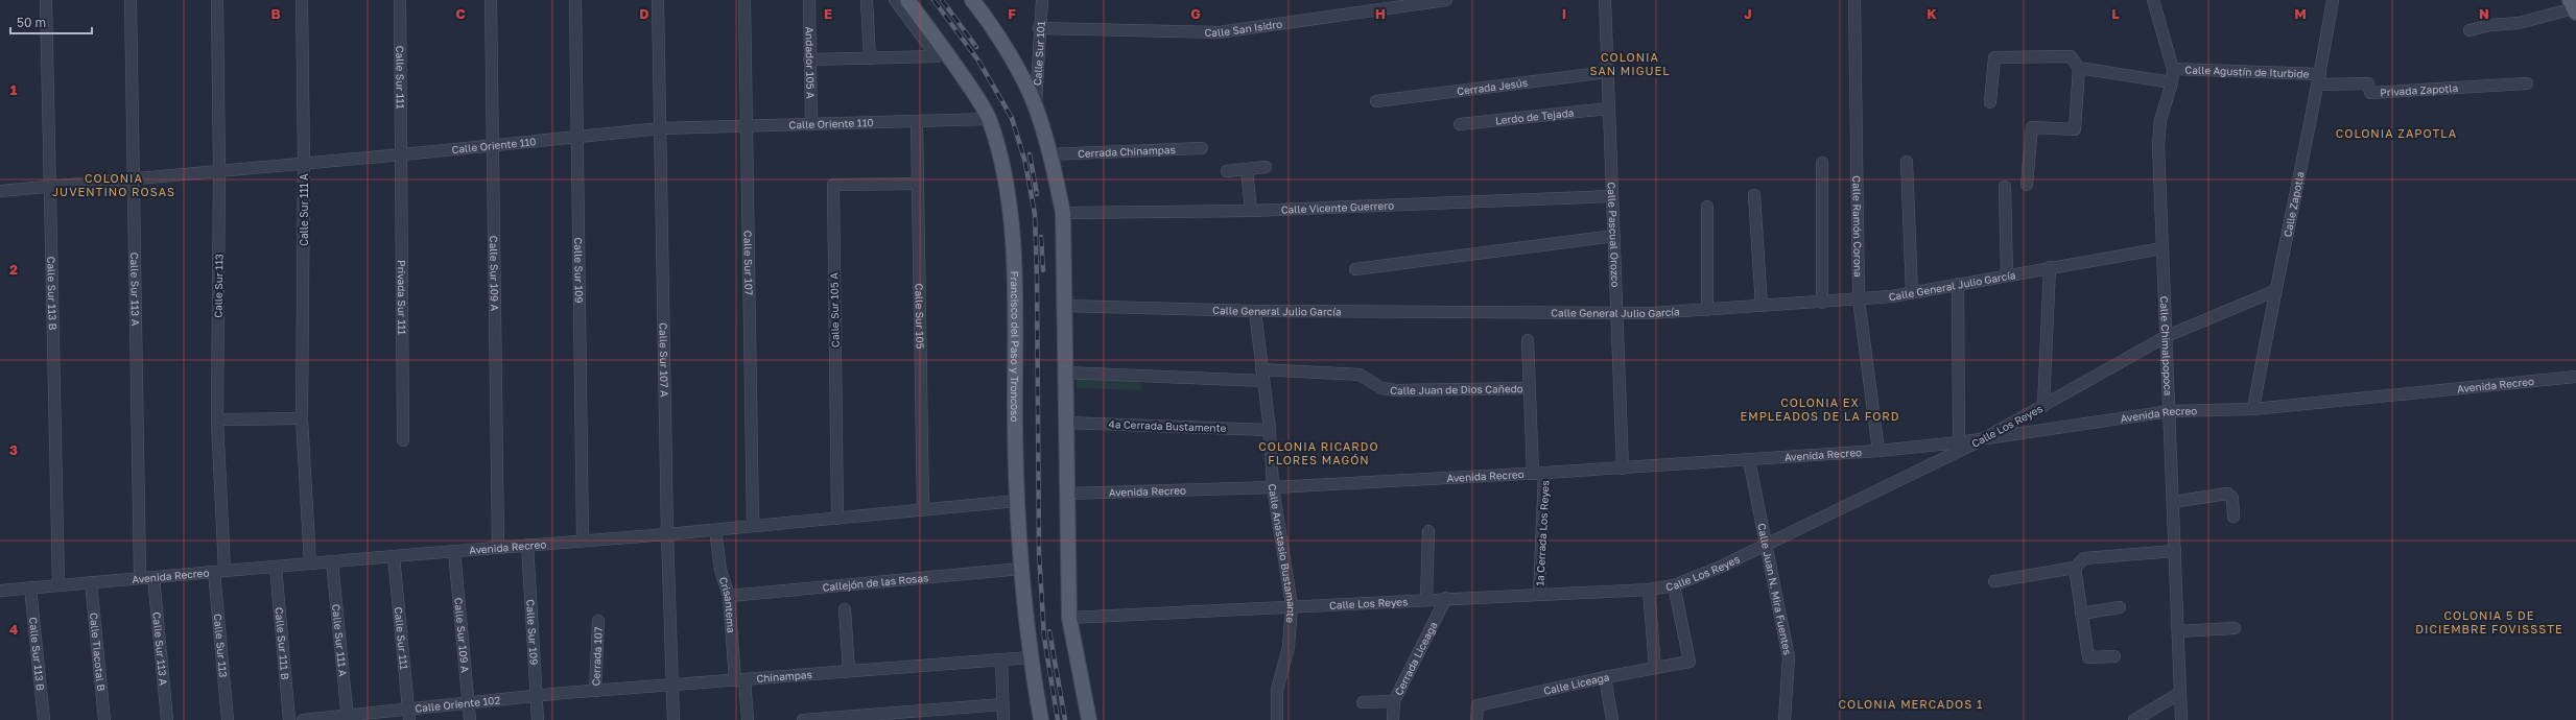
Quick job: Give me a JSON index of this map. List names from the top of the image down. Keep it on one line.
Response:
{"streets":{"main road":["Francisco del Paso y Troncoso"],"street":["Calle San Isidro","Calle Sur 101","Andador 105 A","Calle Agustín de Iturbide","Calle Sur 111","Cerrada Jesús","Privada Zapotla","Lerdo de Tejada","Calle Oriente 110","Cerrada Chinampas","Calle Zapotla","Calle Vicente Guerrero","Calle Sur 111 A","Calle Ramón Corona","Calle Pascual Orozco","Calle Sur 107","Calle Sur 109","Calle Sur 109 A","Calle General Julio García","Calle Sur 113","Calle Sur 113 A","Calle Sur 113 B","Privada Sur 111","Calle Sur 105 A","Calle Sur 105","Calle Chimalpopoca","Calle Sur 107 A","Avenida Recreo","Calle Juan de Dios Cañedo","4ª Cerrada Bustamente","Calle Los Reyes","1ª Cerrada Los Reyes","Calle Anastasio Bustamante","Callejón de las Rosas","Calle Juan N. Mira Fuentes","Crisantema","Calle Sur 111 B","Calle Tlacotal B","Cerrada 107","Cerrada Liceaga","Chinampas","Calle Liceaga","Calle Oriente 102"]},"crossings":[["Calle San Isidro","Calle Sur 101"],["Andador 105 A","Calle Oriente 110"],["Calle Agustín de Iturbide","Privada Zapotla"],["Calle Agustín de Iturbide","Calle Zapotla"],["Calle Agustín de Iturbide","Calle Chimalpopoca"],["Calle Sur 111","Calle Oriente 110"],["Calle Sur 111","Privada Sur 111"],["Calle Sur 111","Avenida Recreo"],["Calle Sur 111","Calle Oriente 102"],["Cerrada Jesús","Calle Pascual Orozco"],["Privada Zapotla","Calle Zapotla"],["Lerdo de Tejada","Calle Pascual Orozco"],["Calle Oriente 110","Calle Sur 111 A"],["Calle Oriente 110","Calle Sur 107"],["Calle Oriente 110","Calle Sur 109"],["Calle Oriente 110","Calle Sur 109 A"],["Calle Oriente 110","Calle Sur 113"],["Calle Oriente 110","Calle Sur 113 A"],["Calle Oriente 110","Calle Sur 113 B"],["Calle Oriente 110","Privada Sur 111"],["Calle Oriente 110","Calle Sur 105"],["Calle Oriente 110","Francisco del Paso y Troncoso"],["Calle Oriente 110","Calle Sur 107 A"],["Calle Zapotla","Avenida Recreo"],["Calle Zapotla","Calle Los Reyes"],["Calle Vicente Guerrero","Calle Pascual Orozco"],["Calle Sur 111 A","Avenida Recreo"],["Calle Sur 111 A","Calle Oriente 102"],["Calle Ramón Corona","Calle General Julio García"],["Calle Ramón Corona","Avenida Recreo"],["Calle Pascual Orozco","Calle General Julio García"],["Calle Pascual Orozco","Avenida Recreo"],["Calle Sur 107","Avenida Recreo"],["Calle Sur 109","Avenida Recreo"],["Calle Sur 109","Chinampas"],["Calle Sur 109","Calle Oriente 102"],["Calle Sur 109 A","Avenida Recreo"],["Calle Sur 109 A","Calle Oriente 102"],["Calle General Julio García","Calle Chimalpopoca"],["Calle General Julio García","Calle Anastasio Bustamante"],["Calle Sur 113","Avenida Recreo"],["Calle Sur 113 A","Avenida Recreo"],["Calle Sur 113 B","Avenida Recreo"],["Calle Sur 105 A","Calle Sur 105"],["Calle Sur 105 A","Avenida Recreo"],["Calle Sur 105","Avenida Recreo"],["Calle Chimalpopoca","Avenida Recreo"],["Calle Chimalpopoca","Calle Los Reyes"],["Francisco del Paso y Troncoso","Avenida Recreo"],["Francisco del Paso y Troncoso","Callejón de las Rosas"],["Francisco del Paso y Troncoso","Chinampas"],["Calle Sur 107 A","Avenida Recreo"],["Calle Sur 107 A","Chinampas"],["Avenida Recreo","Calle Los Reyes"],["Avenida Recreo","1ª Cerrada Los Reyes"],["Avenida Recreo","Calle Anastasio Bustamante"],["Avenida Recreo","Calle Juan N. Mira Fuentes"],["Avenida Recreo","Crisantema"],["Avenida Recreo","Calle Sur 111 B"],["Avenida Recreo","Calle Tlacotal B"],["Calle Juan de Dios Cañedo","1ª Cerrada Los Reyes"],["Calle Juan de Dios Cañedo","Calle Anastasio Bustamante"],["4ª Cerrada Bustamente","Calle Anastasio Bustamante"],["Calle Los Reyes","1ª Cerrada Los Reyes"],["Calle Los Reyes","Calle Anastasio Bustamante"],["Calle Los Reyes","Calle Juan N. Mira Fuentes"],["Calle Los Reyes","Cerrada Liceaga"],["Calle Los Reyes","Calle Liceaga"],["Callejón de las Rosas","Crisantema"],["Crisantema","Chinampas"],["Cerrada 107","Chinampas"],["Chinampas","Calle Oriente 102"]],"districts":["COLONIA SAN MIGUEL","COLONIA ZAPOTLA","COLONIA JUVENTINO ROSAS","COLONIA EX EMPLEADOS DE LA FORD","COLONIA RICARDO FLORES MAGÓN","COLONIA 5 DE DICIEMBRE FOVISSSTE","COLONIA MERCADOS 1"],"scale_bar":"50 m","grid":{"columns":["B","C","D","E","F","G","H","I","J","K","L","M","N"],"rows":["1","2","3","4"]}}
